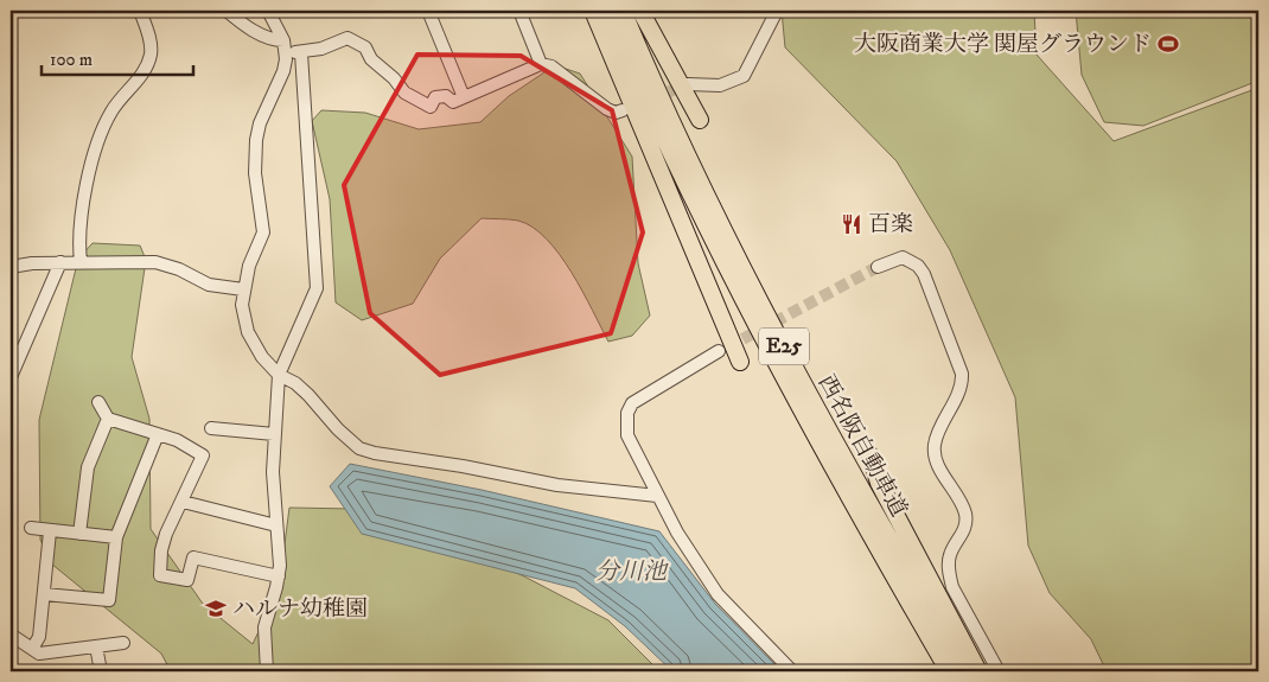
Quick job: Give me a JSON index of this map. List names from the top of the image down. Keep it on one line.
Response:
{"streets":{"highway":["E25","西名阪自動車道"]},"water":["分川池"],"places":{"sports":["大阪商業大学 関屋グラウンド"],"restaurant":["百楽"],"school or university":["ハルナ幼稚園"]},"scale_bar":"100 m"}
